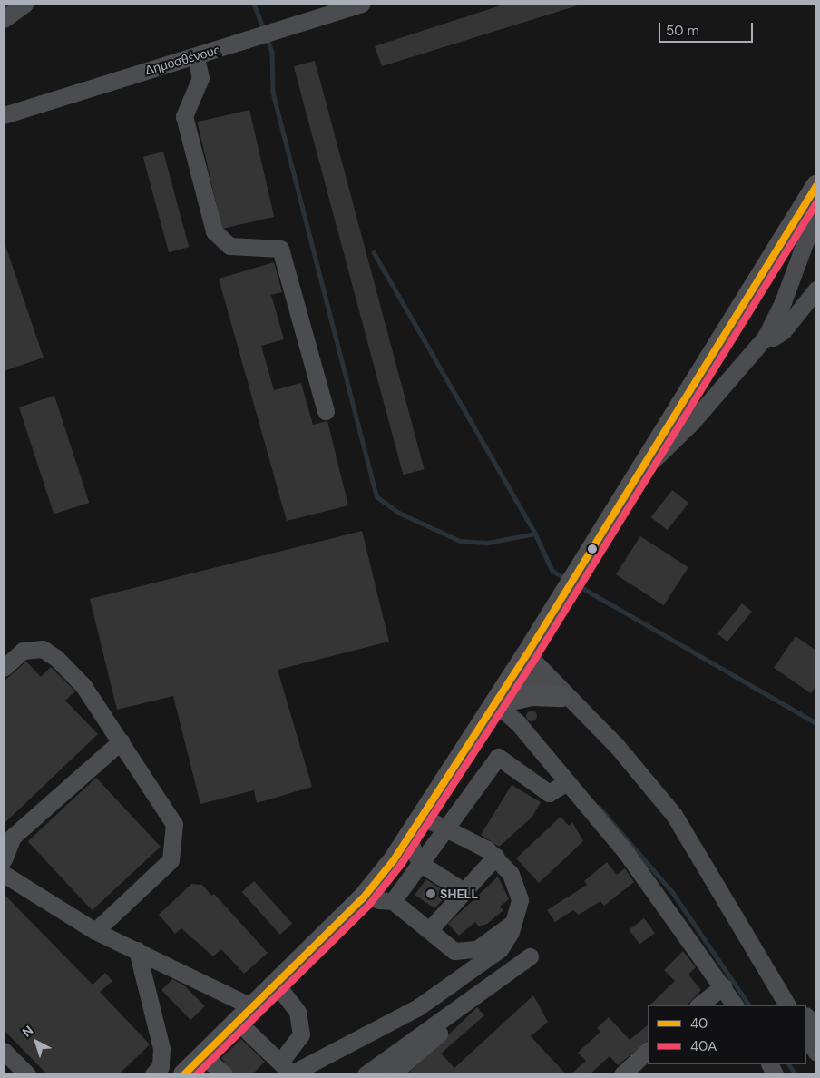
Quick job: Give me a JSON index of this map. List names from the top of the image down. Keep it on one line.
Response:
{"streets":{"street":["Δημοσθένους"]},"places":["SHELL"],"lines":["transit line 40","transit line 40Α"],"legend":["40","40Α"],"scale_bar":"50 m","north":"top left"}
